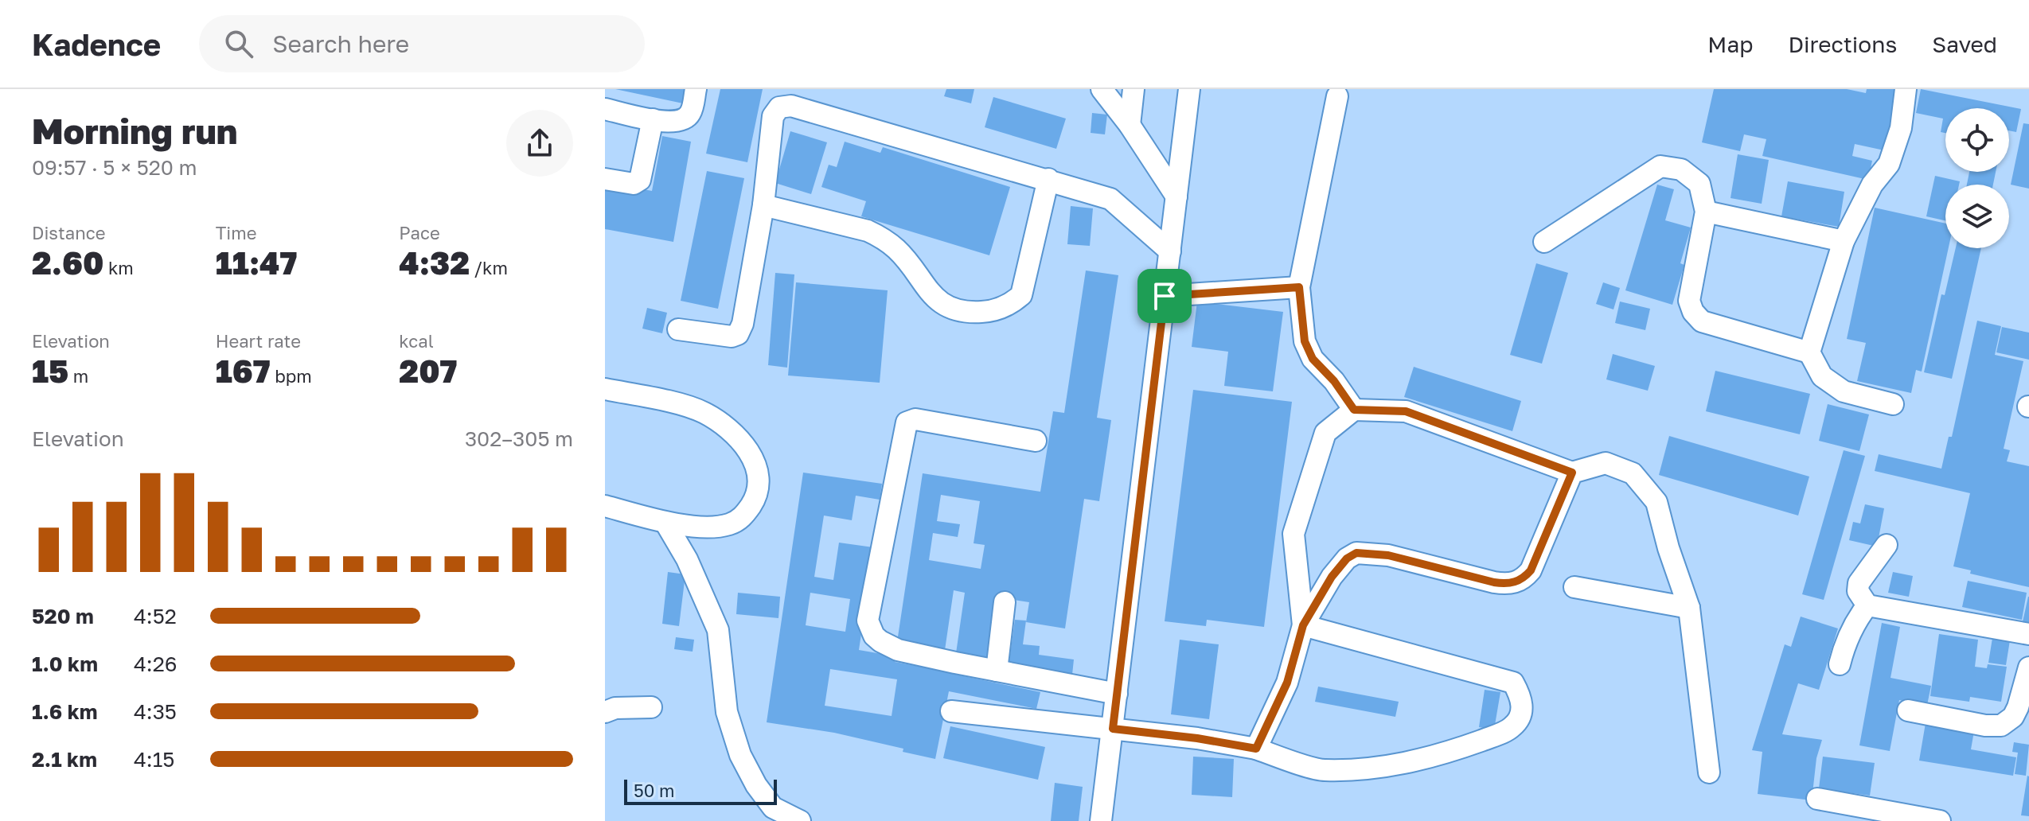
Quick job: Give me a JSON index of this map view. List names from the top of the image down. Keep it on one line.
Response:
{"scale_bar":"50 m","page":{"header":"Kadence","search":"Search here","nav":["Map","Directions","Saved"],"heading":["Morning run","09:57 · 5 × 520 m"],"stats":[["Distance","2.60 km"],["Time","11:47"],["Pace","4:32 /km"],["Elevation","15 m"],["Heart rate","167 bpm"],["kcal","207"]],"chart":["Elevation","302–305 m"],"list":[{"name":"520 m","note":"4:52"},{"name":"1.0 km","note":"4:26"},{"name":"1.6 km","note":"4:35"},{"name":"2.1 km","note":"4:15"}],"scale":"50 m"}}
